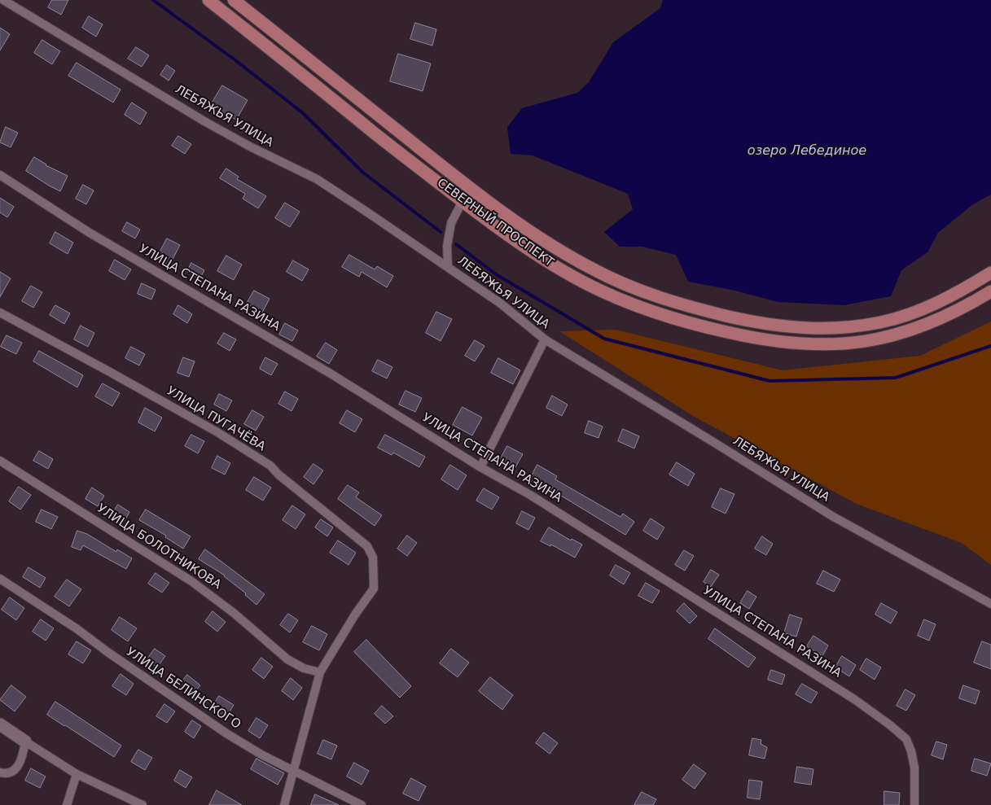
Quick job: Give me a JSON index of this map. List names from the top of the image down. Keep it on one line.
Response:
{"streets":{"main road":["СЕВЕРНЫЙ ПРОСПЕКТ"],"street":["ЛЕБЯЖЬЯ УЛИЦА","УЛИЦА СТЕПАНА РАЗИНА","УЛИЦА ПУГАЧЁВА","УЛИЦА БОЛОТНИКОВА","УЛИЦА БЕЛИНСКОГО"]},"crossings":[["УЛИЦА ПУГАЧЁВА","УЛИЦА БОЛОТНИКОВА"]],"water":["озеро Лебединое"]}
